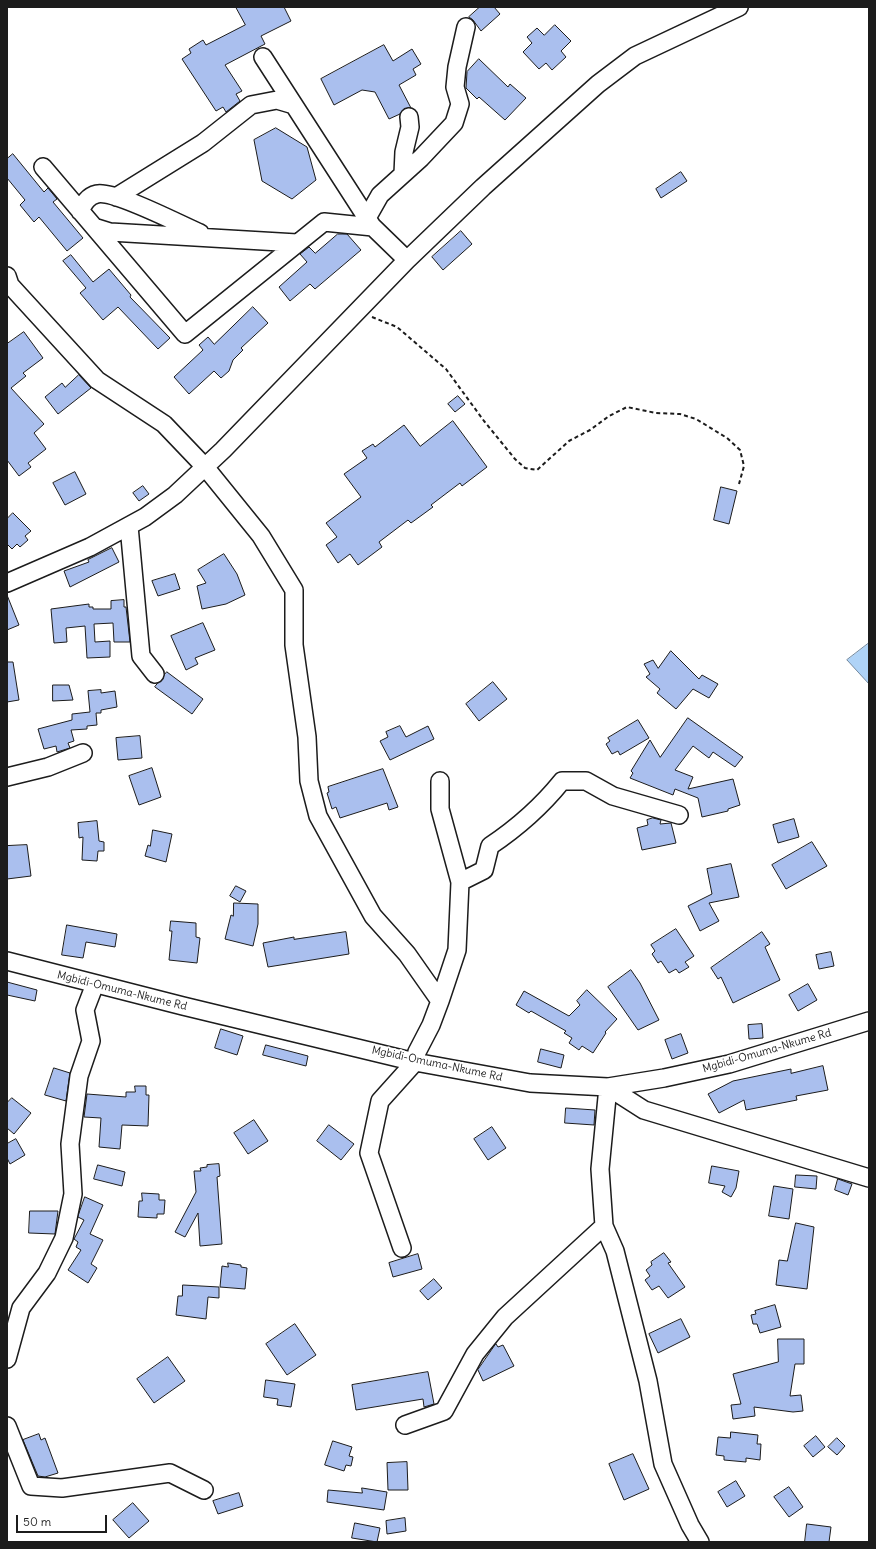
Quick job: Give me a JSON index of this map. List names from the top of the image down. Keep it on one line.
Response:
{"streets":{"street":["Mgbidi-Omuma-Nkume Rd"]},"scale_bar":"50 m"}
